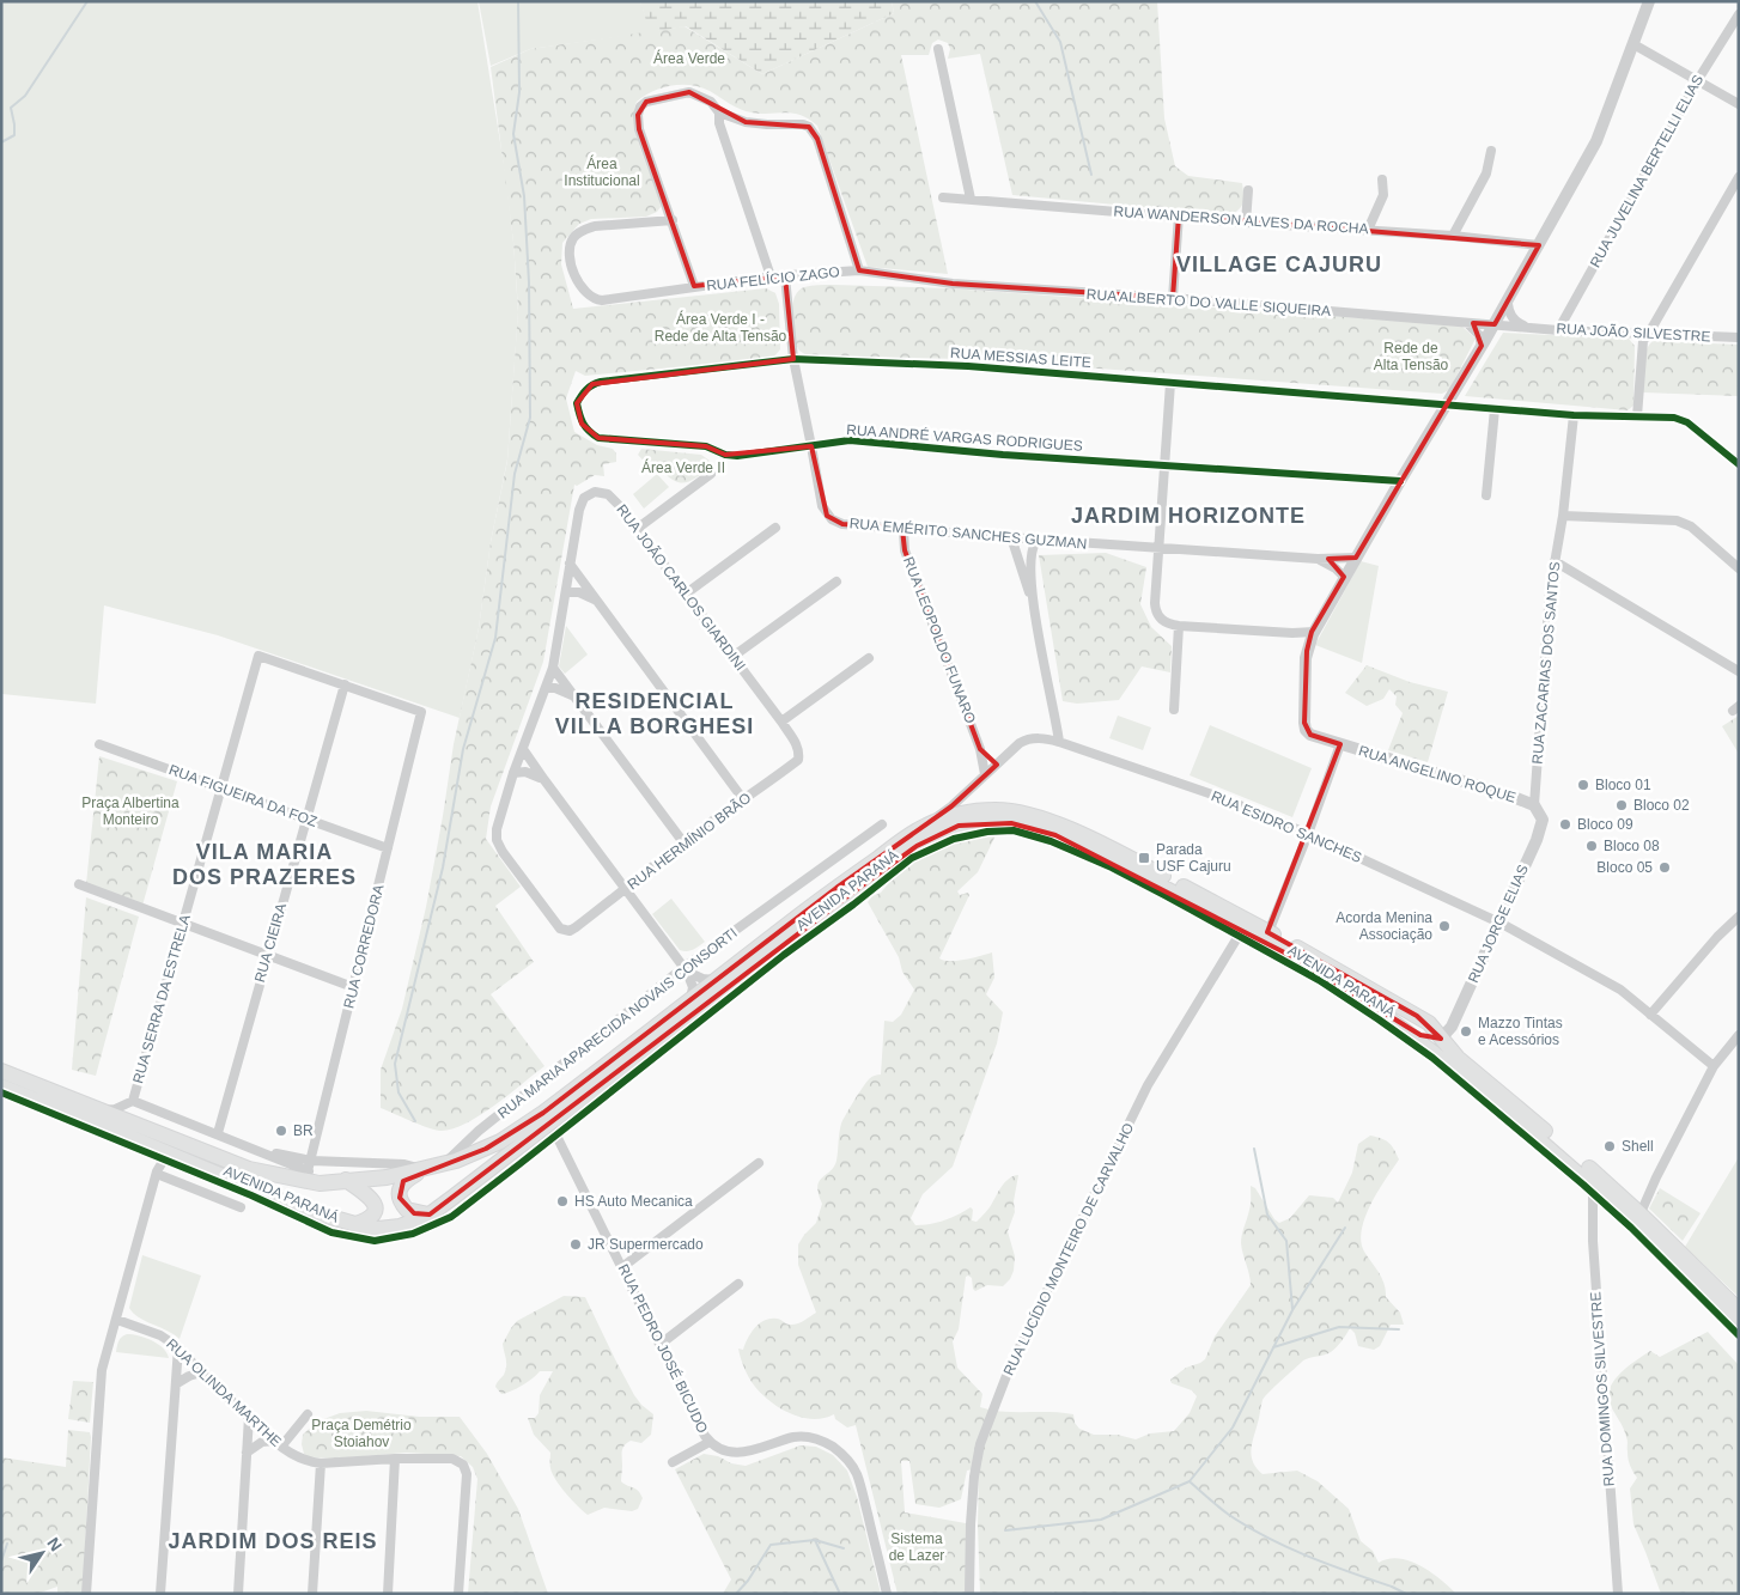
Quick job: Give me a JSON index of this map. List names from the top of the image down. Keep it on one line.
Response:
{"streets":{"main road":["AVENIDA PARANÁ"],"street":["RUA JUVELINA BERTELLI ELIAS","RUA WANDERSON ALVES DA ROCHA","RUA FELÍCIO ZAGO","RUA ALBERTO DO VALLE SIQUEIRA","RUA JOÃO SILVESTRE","RUA MESSIAS LEITE","RUA ANDRÉ VARGAS RODRIGUES","RUA EMÉRITO SANCHES GUZMAN","RUA JOÃO CARLOS GIARDINI","RUA LEOPOLDO FUNARO","RUA ZACARIAS DOS SANTOS","RUA ANGELINO ROQUE","RUA FIGUEIRA DA FOZ","RUA ESIDRO SANCHES","RUA HERMÍNIO BRÃO","RUA JORGE ELIAS","RUA CIEIRA","RUA CORREDORA","RUA SERRA DA ESTRELA","RUA MARIA APARECIDA NOVAIS CONSORTI","RUA LUCÍDIO MONTEIRO DE CARVALHO","RUA PEDRO JOSÉ BICUDO","RUA DOMINGOS SILVESTRE","RUA OLINDA MARTHE"]},"crossings":[["RUA JUVELINA BERTELLI ELIAS","RUA JOÃO SILVESTRE"],["RUA FELÍCIO ZAGO","RUA ALBERTO DO VALLE SIQUEIRA"],["RUA FELÍCIO ZAGO","RUA EMÉRITO SANCHES GUZMAN"],["RUA ALBERTO DO VALLE SIQUEIRA","RUA JOÃO SILVESTRE"],["RUA MESSIAS LEITE","RUA ANDRÉ VARGAS RODRIGUES"],["RUA MESSIAS LEITE","RUA EMÉRITO SANCHES GUZMAN"],["RUA MESSIAS LEITE","RUA ZACARIAS DOS SANTOS"],["RUA ANDRÉ VARGAS RODRIGUES","RUA EMÉRITO SANCHES GUZMAN"],["RUA EMÉRITO SANCHES GUZMAN","RUA LEOPOLDO FUNARO"],["RUA JOÃO CARLOS GIARDINI","RUA HERMÍNIO BRÃO"],["RUA LEOPOLDO FUNARO","RUA ESIDRO SANCHES"],["RUA ZACARIAS DOS SANTOS","RUA ANGELINO ROQUE"],["RUA ZACARIAS DOS SANTOS","RUA JORGE ELIAS"],["RUA ANGELINO ROQUE","RUA JORGE ELIAS"],["RUA FIGUEIRA DA FOZ","RUA CIEIRA"],["RUA FIGUEIRA DA FOZ","RUA CORREDORA"],["RUA FIGUEIRA DA FOZ","RUA SERRA DA ESTRELA"],["RUA ESIDRO SANCHES","AVENIDA PARANÁ"],["RUA ESIDRO SANCHES","RUA JORGE ELIAS"],["AVENIDA PARANÁ","RUA JORGE ELIAS"],["AVENIDA PARANÁ","RUA CIEIRA"],["AVENIDA PARANÁ","RUA CORREDORA"],["AVENIDA PARANÁ","RUA SERRA DA ESTRELA"],["AVENIDA PARANÁ","RUA MARIA APARECIDA NOVAIS CONSORTI"],["AVENIDA PARANÁ","RUA LUCÍDIO MONTEIRO DE CARVALHO"],["AVENIDA PARANÁ","RUA PEDRO JOSÉ BICUDO"],["AVENIDA PARANÁ","RUA DOMINGOS SILVESTRE"],["RUA CIEIRA","RUA CORREDORA"],["RUA CIEIRA","RUA SERRA DA ESTRELA"],["RUA CORREDORA","RUA SERRA DA ESTRELA"]],"districts":["VILLAGE CAJURU","JARDIM HORIZONTE","RESIDENCIAL VILLA BORGHESI","VILA MARIA DOS PRAZERES","JARDIM DOS REIS"],"parks":["Área Verde","Área Institucional","Área Verde I - Rede de Alta Tensão","Rede de Alta Tensão","Área Verde II","Praça Albertina Monteiro","Praça Demétrio Stoiahov","Sistema de Lazer"],"places":{"other":["Bloco 01","Bloco 02","Bloco 09","Bloco 08","Bloco 05","Acorda Menina Associação","Mazzo Tintas e Acessórios","BR","Shell","HS Auto Mecanica","JR Supermercado"],"transit":["Parada USF Cajuru"]},"north":"top right"}
